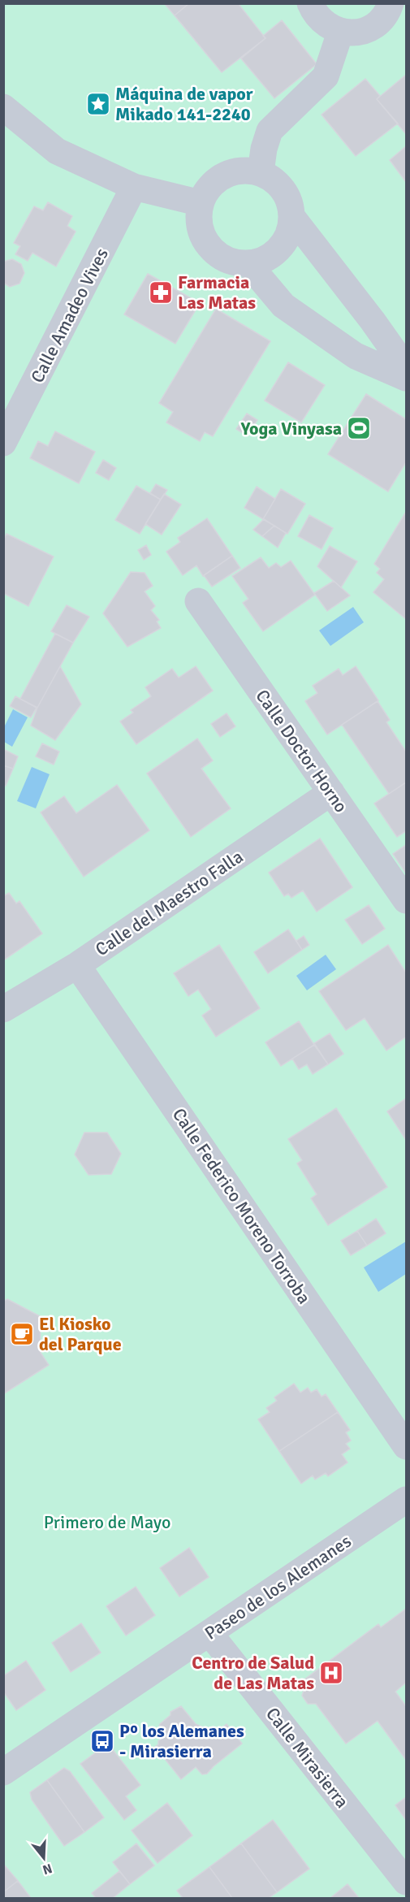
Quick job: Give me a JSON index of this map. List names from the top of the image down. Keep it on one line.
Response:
{"streets":{"street":["Calle Amadeo Vives","Calle Doctor Horno","Calle del Maestro Falla","Calle Federico Moreno Torroba","Paseo de los Alemanes","Calle Mirasierra"]},"crossings":[["Calle Doctor Horno","Calle del Maestro Falla"],["Calle del Maestro Falla","Calle Federico Moreno Torroba"],["Paseo de los Alemanes","Calle Mirasierra"]],"parks":["Primero de Mayo"],"places":{"place":["Máquina de vapor Mikado 141-2240"],"pharmacy":["Farmacia Las Matas"],"sports":["Yoga Vinyasa"],"cafe":["El Kiosko del Parque"],"hospital":["Centro de Salud de Las Matas"],"bus stop":["Pº los Alemanes - Mirasierra"]},"north":"bottom"}
